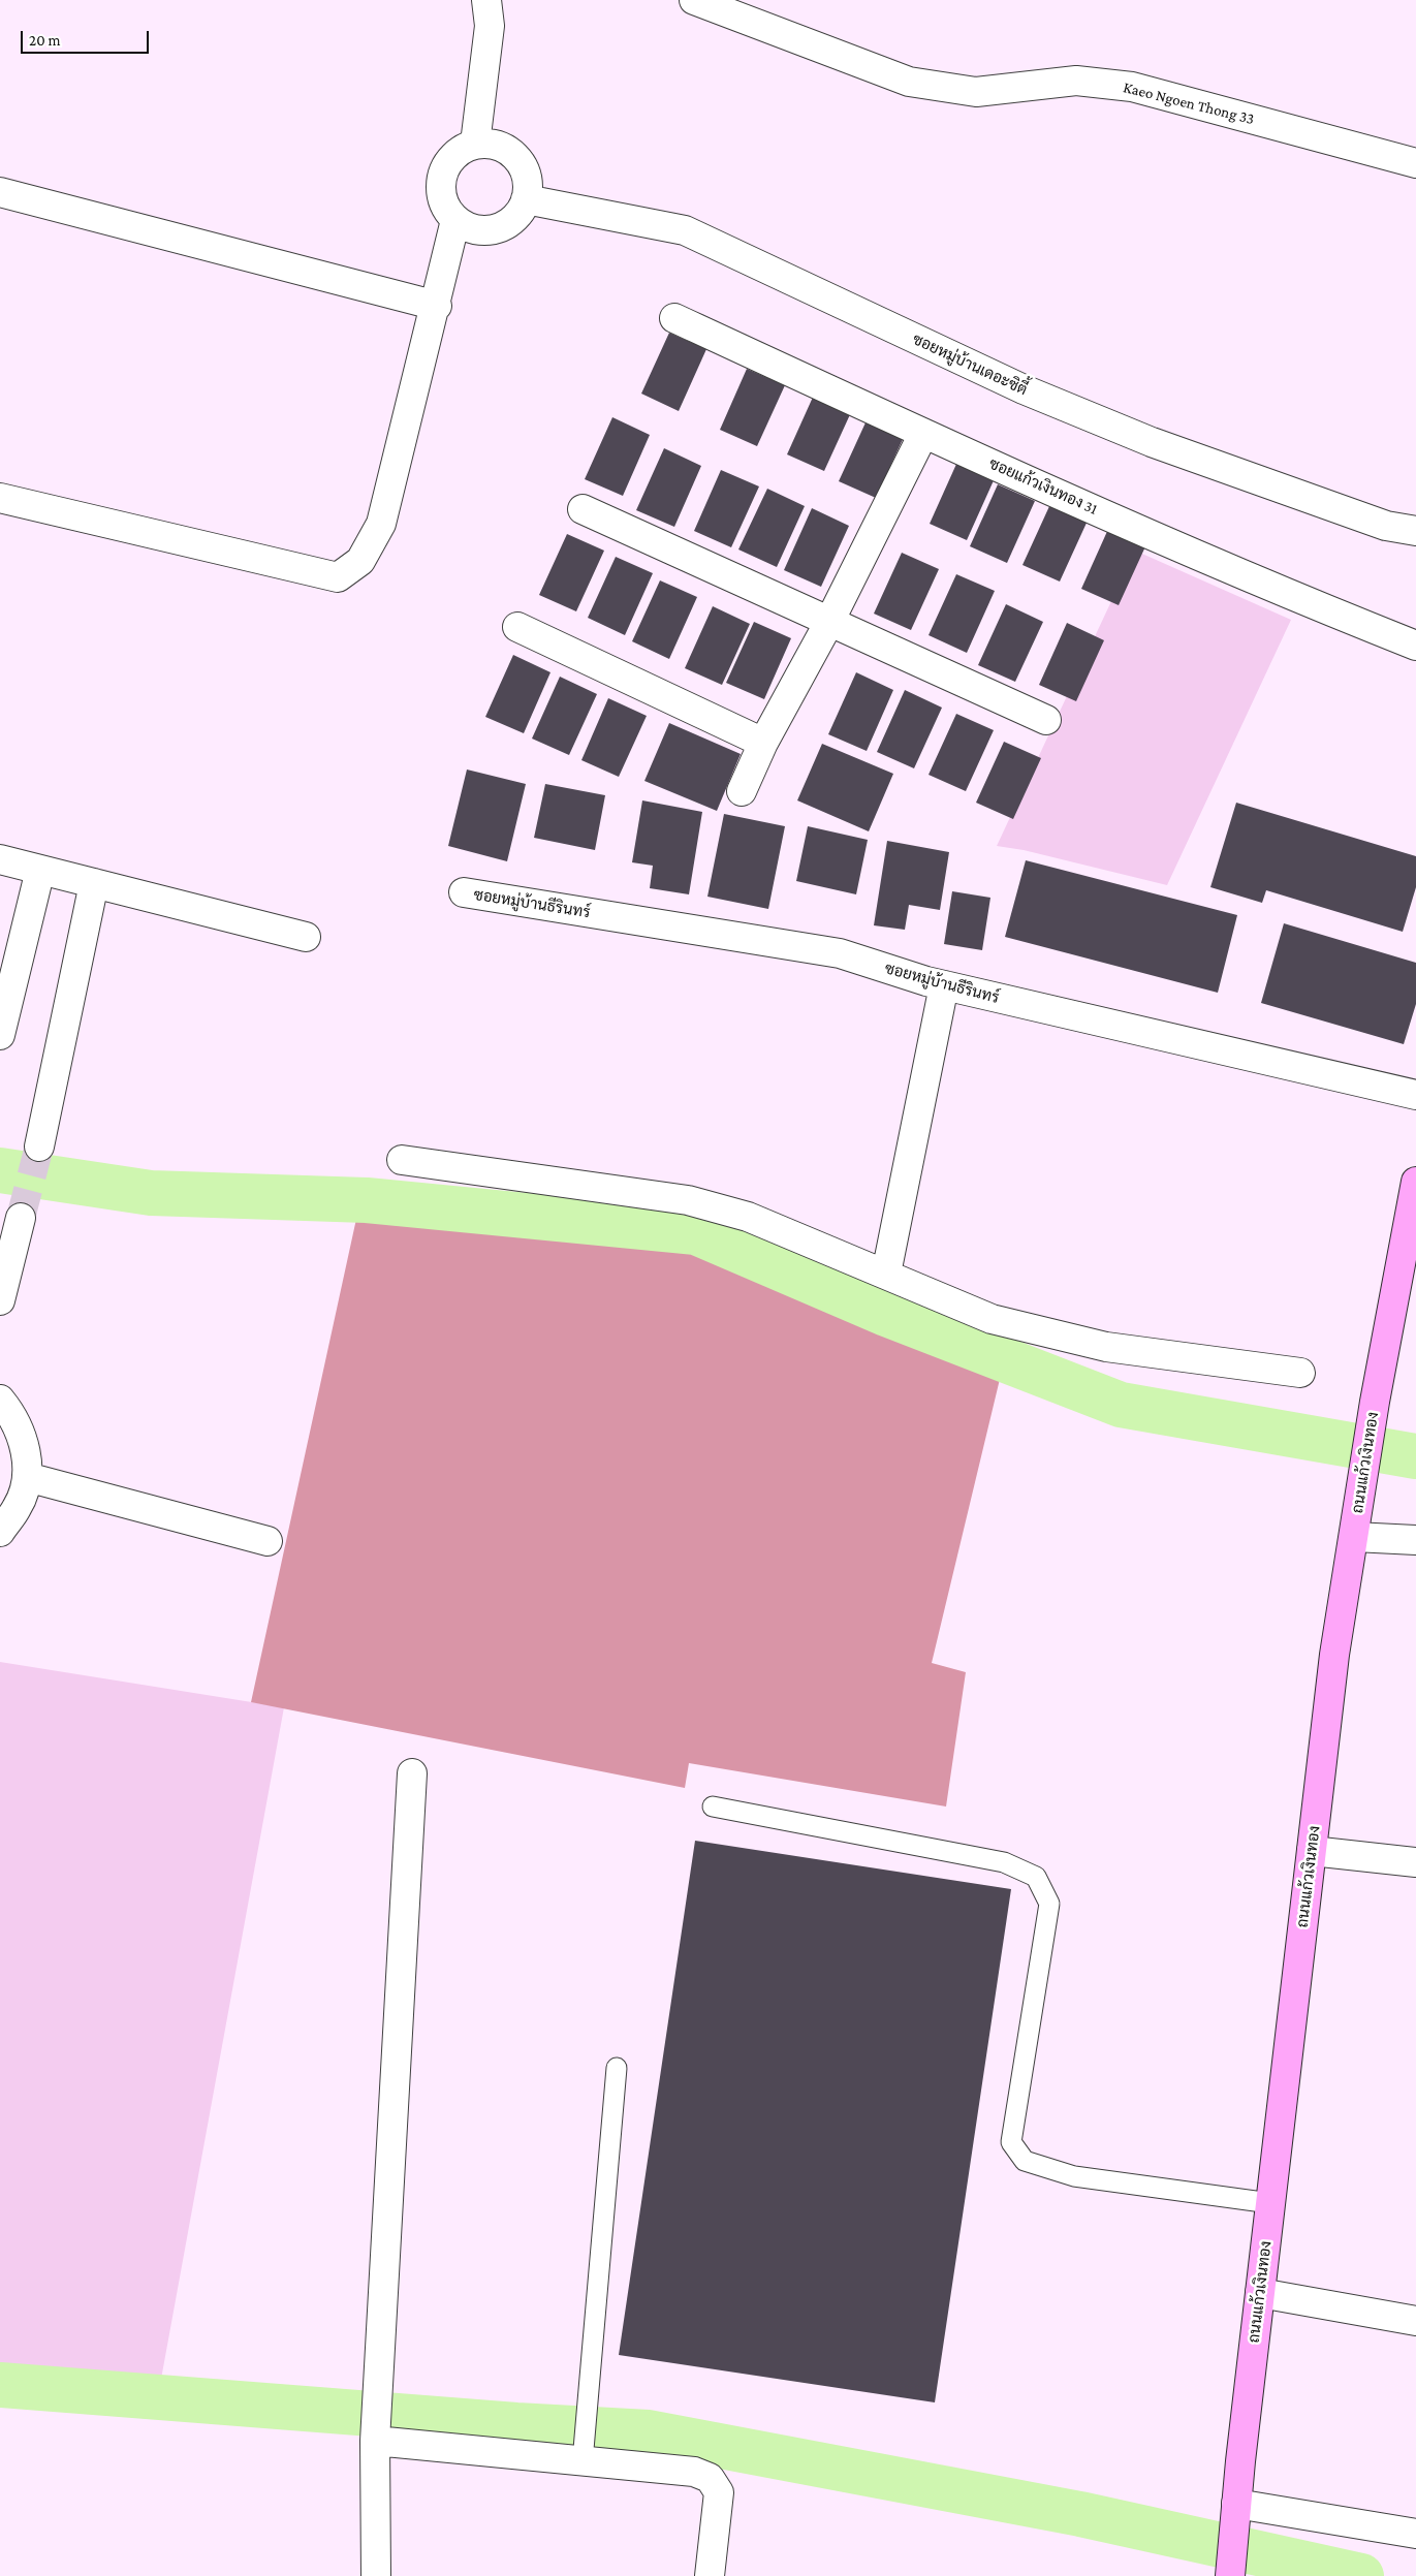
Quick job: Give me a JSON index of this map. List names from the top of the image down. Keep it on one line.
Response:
{"streets":{"street":["Kaeo Ngoen Thong 33","ซอยหมู่บ้านเดอะซิตี้","ซอยแก้วเงินทอง 31","ซอยหมู่บ้านธีรินทร์","ถนนแก้วเงินทอง"]},"scale_bar":"20 m"}
